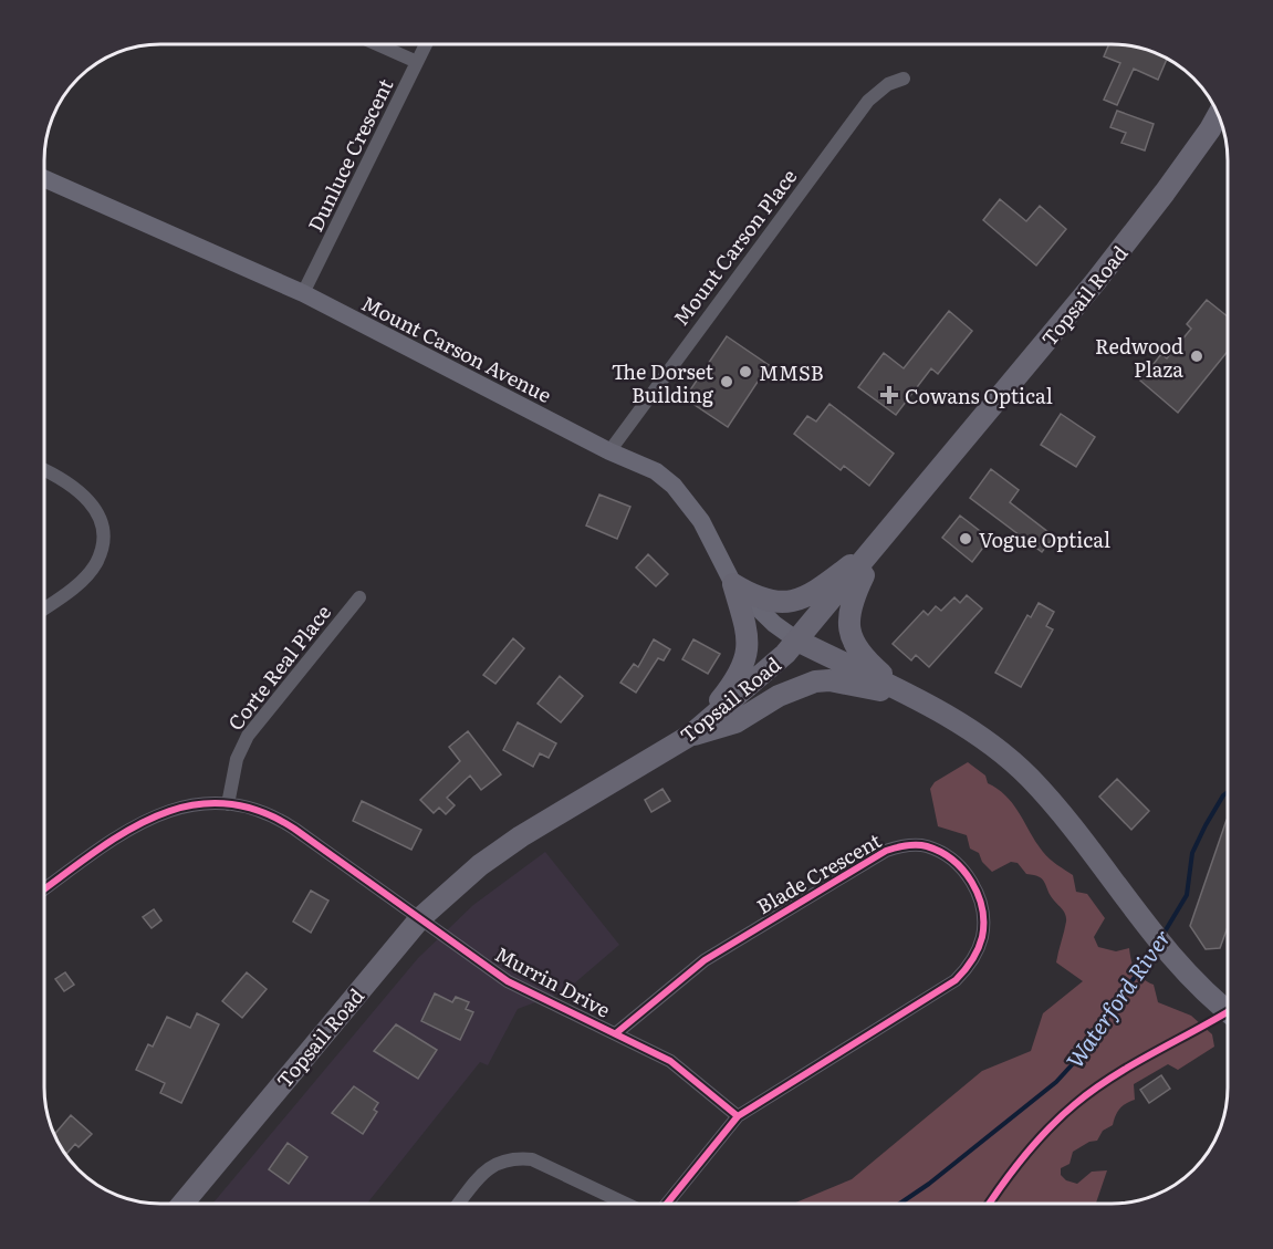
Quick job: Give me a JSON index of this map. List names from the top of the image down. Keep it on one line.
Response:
{"streets":{"main road":["Topsail Road","Mount Carson Avenue"],"street":["Dunluce Crescent","Mount Carson Place","Corte Real Place","Blade Crescent","Murrin Drive"]},"crossings":[["Dunluce Crescent","Mount Carson Avenue"],["Mount Carson Place","Mount Carson Avenue"],["Topsail Road","Mount Carson Avenue"],["Topsail Road","Murrin Drive"],["Corte Real Place","Murrin Drive"],["Blade Crescent","Murrin Drive"]],"water":["Waterford River"],"places":{"other":["Redwood Plaza","MMSB","The Dorset Building","Vogue Optical"],"health":["Cowans Optical"]}}
